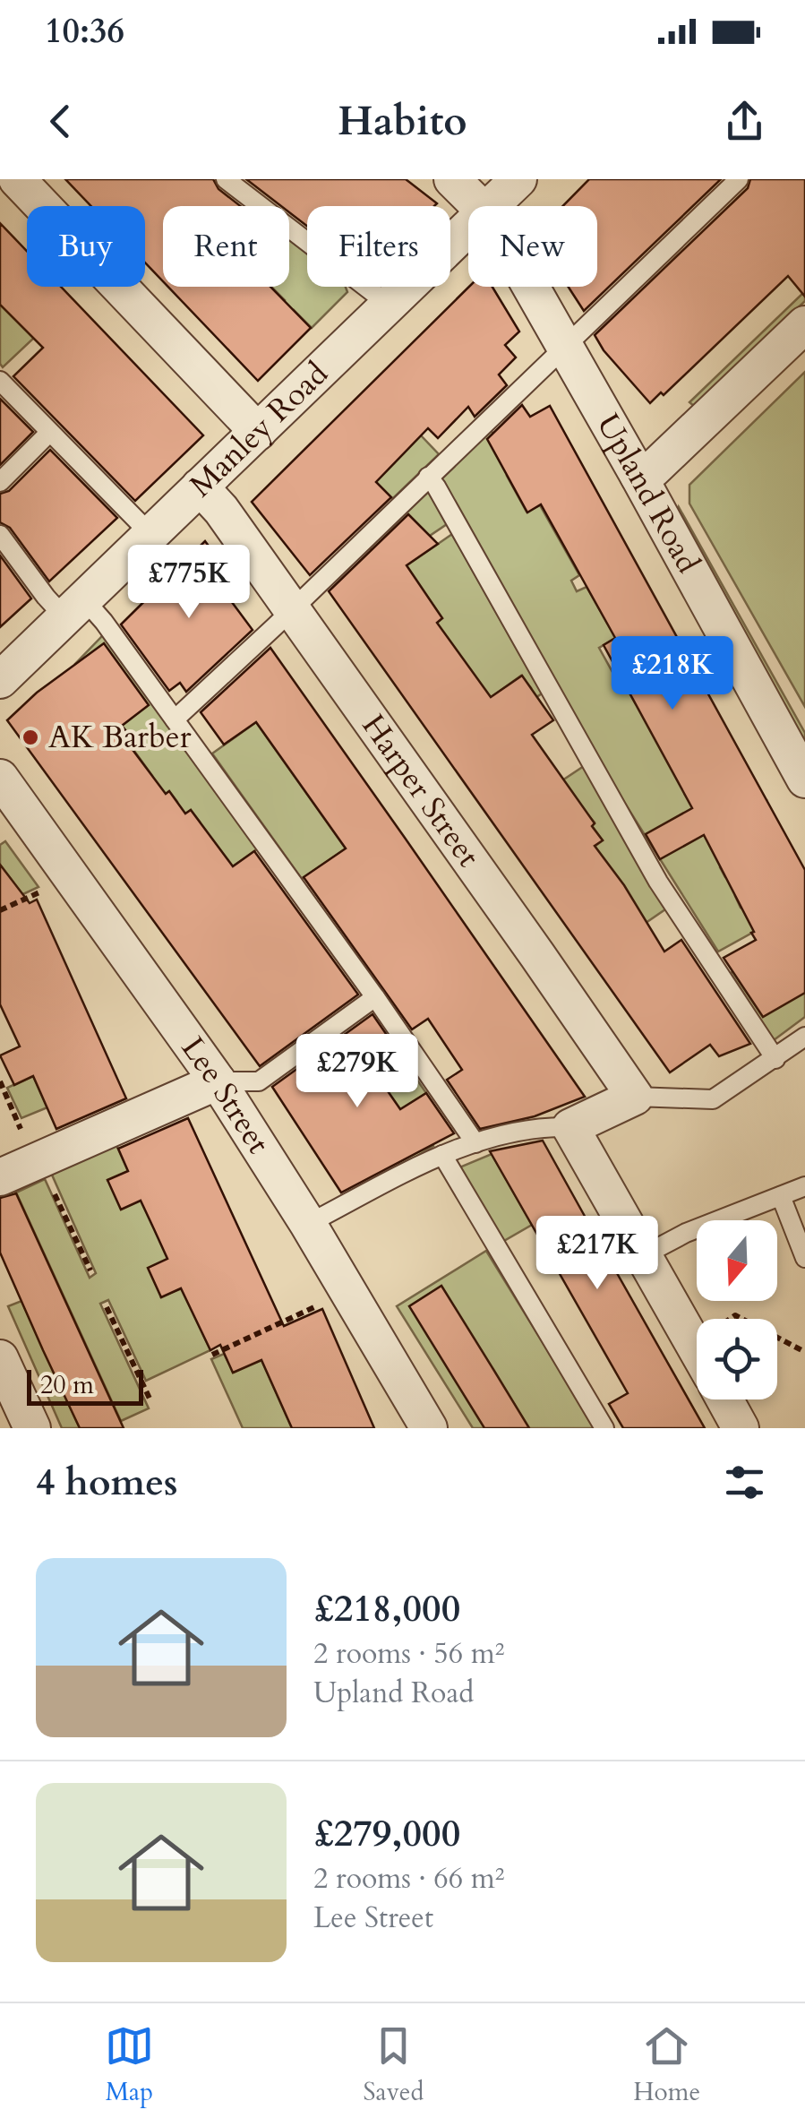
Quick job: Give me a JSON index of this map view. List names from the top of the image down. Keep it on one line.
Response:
{"streets":{"street":["Manley Road","Upland Road","Harper Street","Lee Street"]},"crossings":[["Manley Road","Harper Street"]],"places":["AK Barber"],"scale_bar":"20 m","north":"bottom","page":{"status":"10:36","header":"Habito","chip":["Buy","Rent","Filters","New"],"price":["£775K","£218K","£279K","£217K"],"scale":"20 m","heading":"4 homes","list":[{"name":"£218,000","note":"2 rooms · 56 m² · Upland Road"},{"name":"£279,000","note":"2 rooms · 66 m² · Lee Street"}],"tabs":["Map","Saved","Home"]}}
